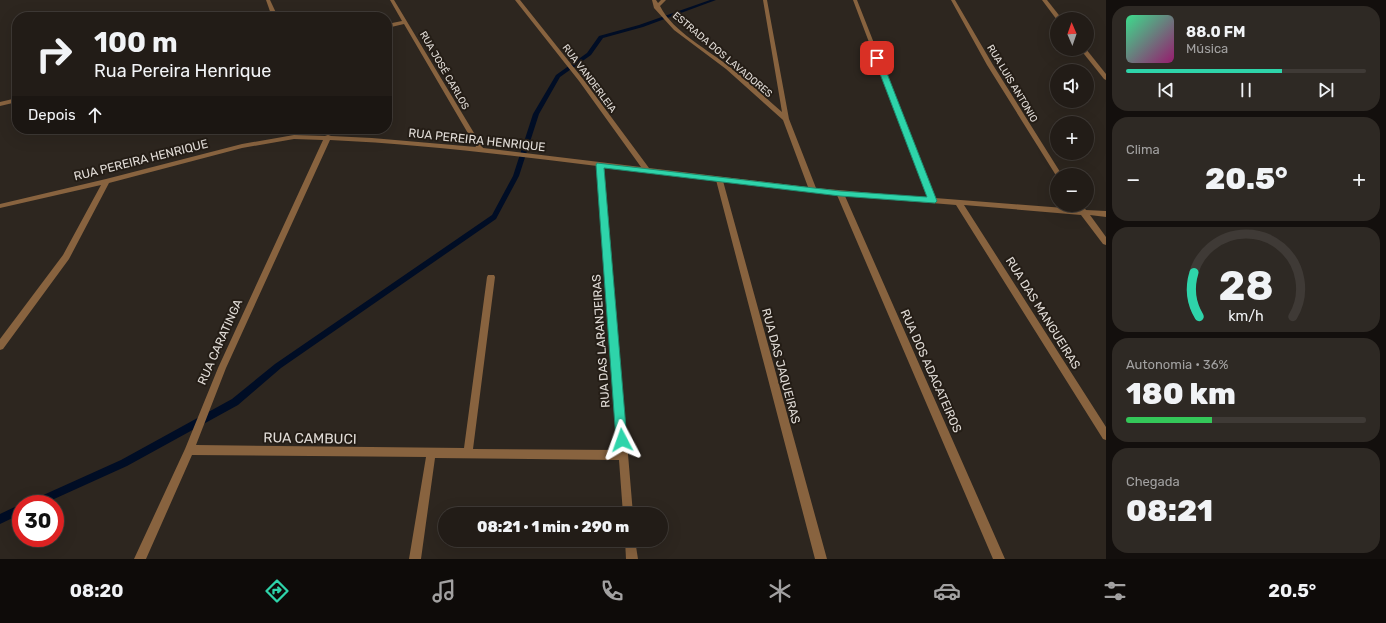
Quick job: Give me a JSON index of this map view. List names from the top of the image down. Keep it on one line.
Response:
{"streets":{"street":["ESTRADA DOS LAVADORES","RUA JOSÉ CARLOS","RUA VANDERLEIA","RUA LUIS ANTONIO","RUA PEREIRA HENRIQUE","RUA DAS MANGUEIRAS","RUA DAS LARANJEIRAS","RUA CARATINGA","RUA DAS JAQUEIRAS","RUA DOS ADACATEIROS","RUA CAMBUCI"]},"crossings":[["RUA JOSÉ CARLOS","RUA PEREIRA HENRIQUE"],["RUA VANDERLEIA","RUA PEREIRA HENRIQUE"],["RUA PEREIRA HENRIQUE","RUA DAS MANGUEIRAS"],["RUA PEREIRA HENRIQUE","RUA DAS LARANJEIRAS"],["RUA PEREIRA HENRIQUE","RUA CARATINGA"],["RUA PEREIRA HENRIQUE","RUA DAS JAQUEIRAS"],["RUA PEREIRA HENRIQUE","RUA DOS ADACATEIROS"],["RUA DAS LARANJEIRAS","RUA CAMBUCI"],["RUA CARATINGA","RUA CAMBUCI"]],"north":"top","page":{"map_buttons":["+","−"],"turn":["100 m","Rua Pereira Henrique"],"song":["88.0 FM","Música"],"then":"Depois","tile":["Clima",["Autonomia · 36%","180 km"],["Chegada","08:21"]],"heat":["−","20.5°","+"],"limit":"30","trip":"08:21 · 1 min · 290 m","tabs":["08:20","20.5°"],"gauge":["28","km/h"]}}
